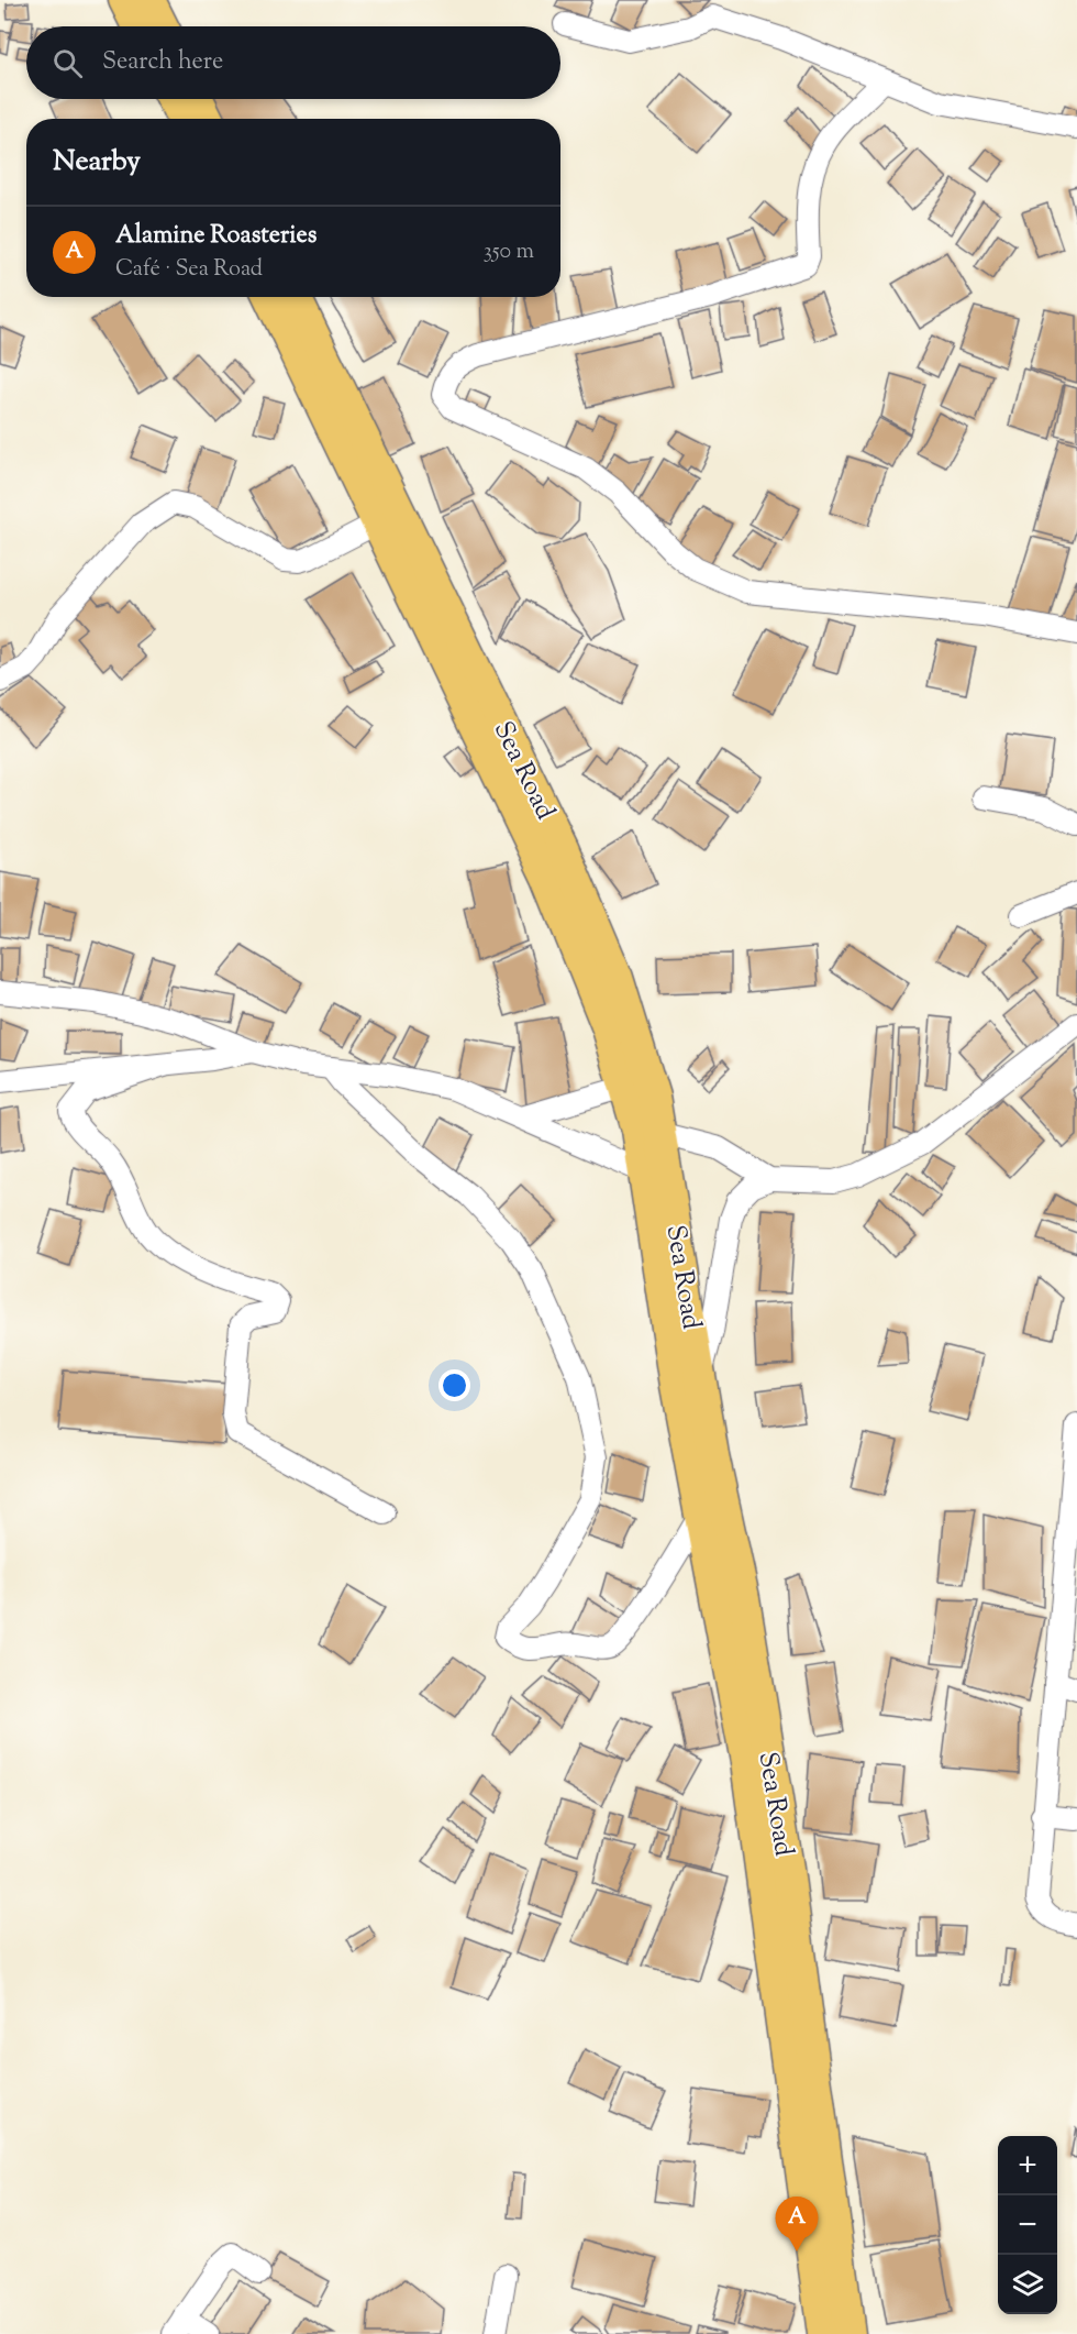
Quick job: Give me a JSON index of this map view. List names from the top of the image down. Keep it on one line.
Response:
{"streets":{"highway":["Sea Road"]},"page":{"search":"Search here","heading":"Nearby","list":[{"mark":"A","name":"Alamine Roasteries","note":"Café · Sea Road","value":"350 m"}],"map_buttons":["+","−"],"pins":"A"}}
